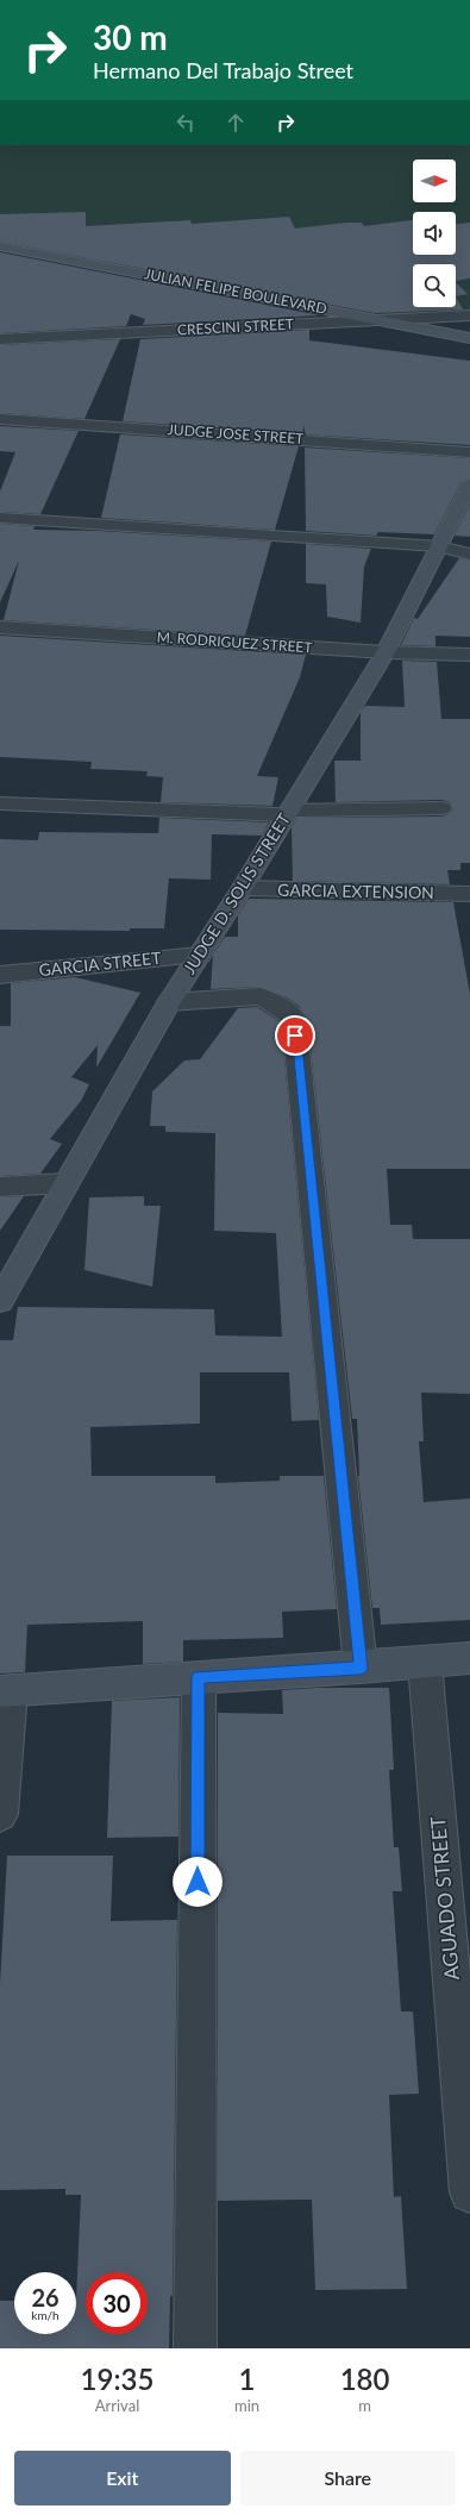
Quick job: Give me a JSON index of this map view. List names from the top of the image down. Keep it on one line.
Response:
{"streets":{"street":["JULIAN FELIPE BOULEVARD","CRESCINI STREET","JUDGE JOSE STREET","M. RODRIGUEZ STREET","GARCIA EXTENSION","JUDGE D. SOLIS STREET","GARCIA STREET","AGUADO STREET"]},"crossings":[["JULIAN FELIPE BOULEVARD","CRESCINI STREET"],["M. RODRIGUEZ STREET","JUDGE D. SOLIS STREET"],["GARCIA EXTENSION","JUDGE D. SOLIS STREET"],["JUDGE D. SOLIS STREET","GARCIA STREET"]],"north":"right","page":{"turn":["30 m","Hermano Del Trabajo Street"],"speed":"26 km/h","limit":"30","eta":["19:35","Arrival","1","min","180","m"],"buttons":["Exit","Share"]}}
